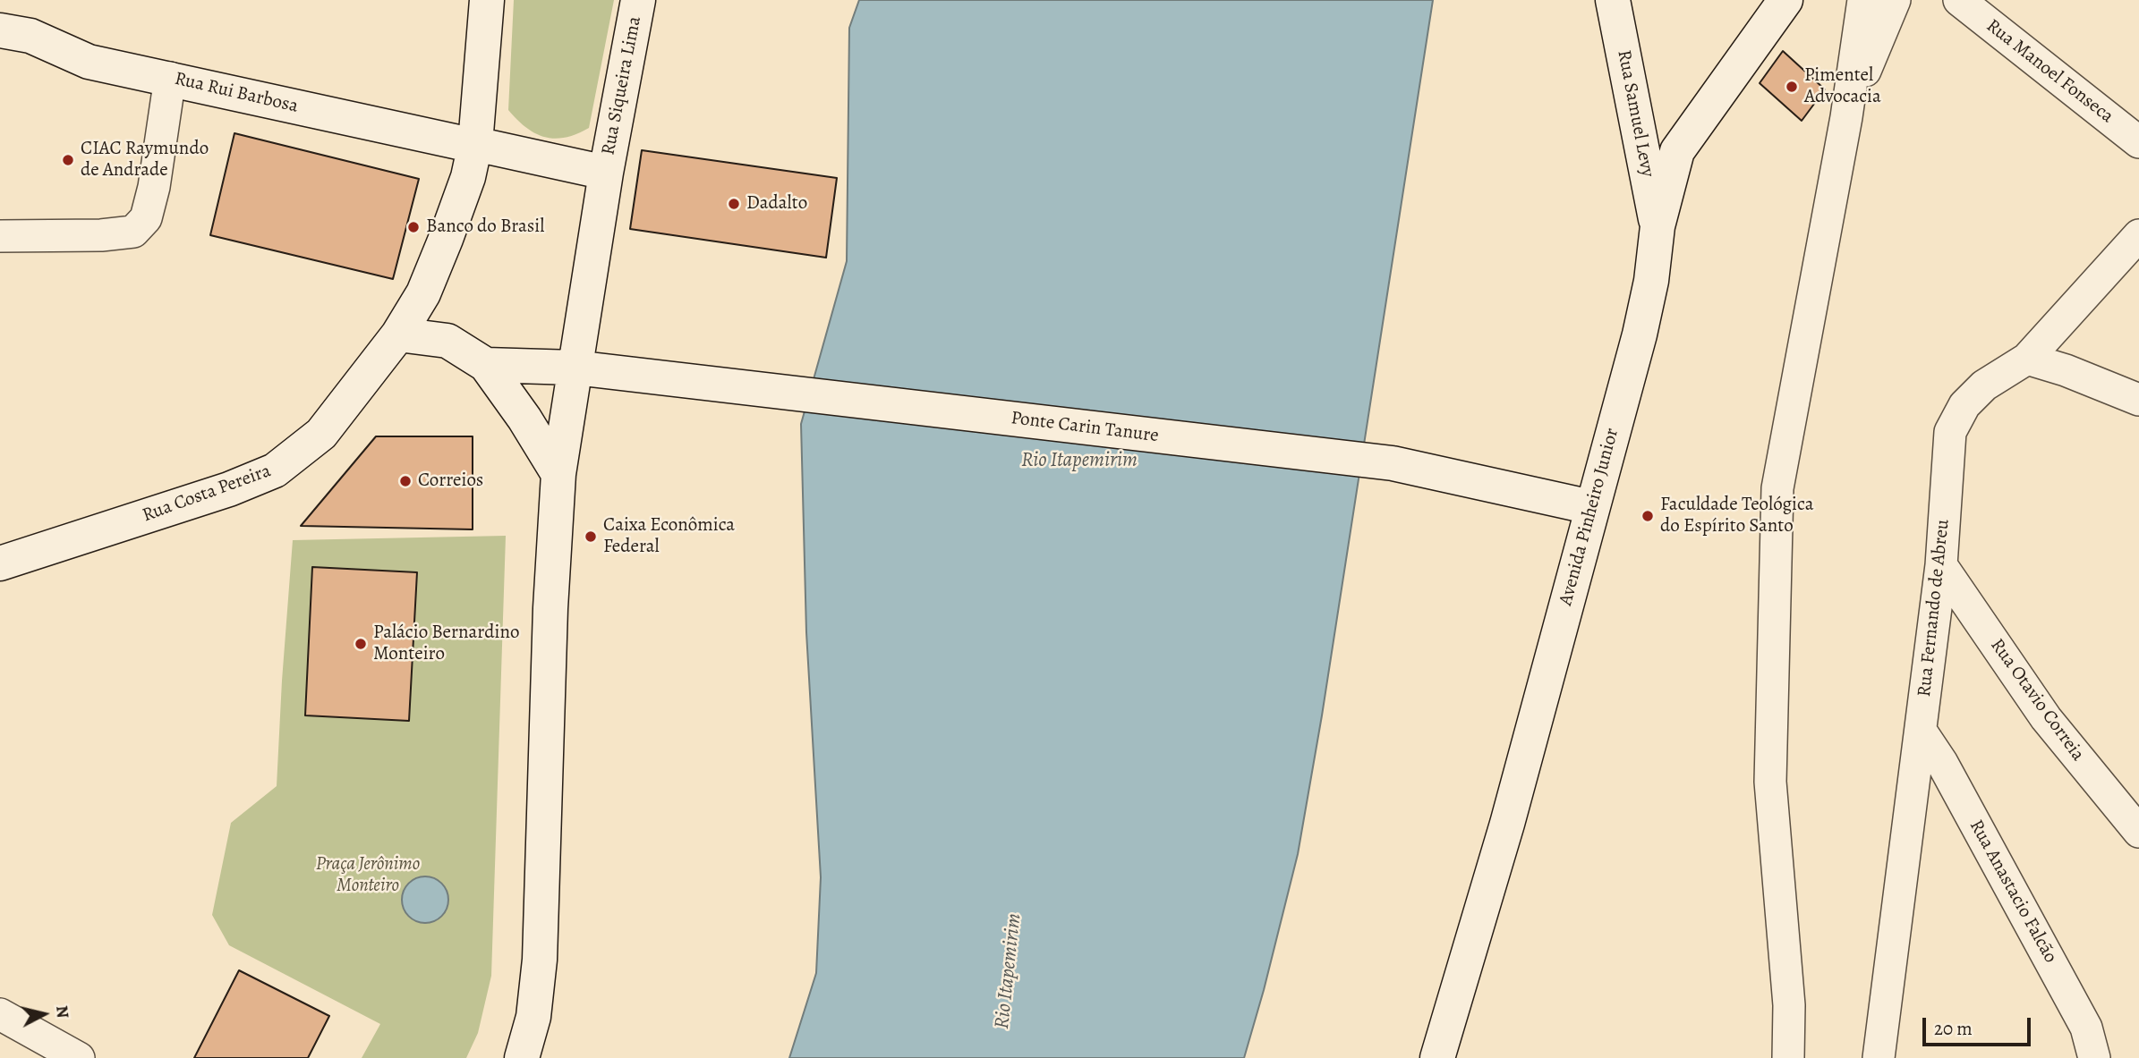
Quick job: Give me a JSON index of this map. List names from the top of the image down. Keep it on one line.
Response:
{"streets":{"main road":["Rua Siqueira Lima","Rua Rui Barbosa","Rua Samuel Levy","Ponte Carin Tanure","Rua Costa Pereira","Avenida Pinheiro Junior"],"street":["Rua Manoel Fonseca","Rua Fernando de Abreu","Rua Otavio Correia","Rua Anastacio Falcão"]},"crossings":[["Rua Samuel Levy","Avenida Pinheiro Junior"],["Ponte Carin Tanure","Avenida Pinheiro Junior"],["Rua Fernando de Abreu","Rua Otavio Correia"],["Rua Fernando de Abreu","Rua Anastacio Falcão"]],"water":["Rio Itapemirim"],"parks":["Praça Jerônimo Monteiro"],"places":["Pimentel Advocacia","CIAC Raymundo de Andrade","Dadalto","Banco do Brasil","Correios","Faculdade Teológica do Espírito Santo","Caixa Econômica Federal","Palácio Bernardino Monteiro"],"scale_bar":"20 m","north":"right"}
